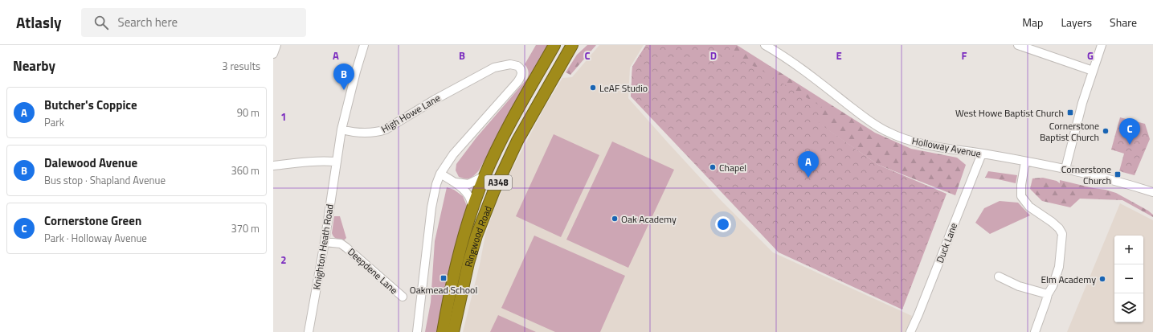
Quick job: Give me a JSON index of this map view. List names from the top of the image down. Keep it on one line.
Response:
{"streets":{"highway":["A348","Ringwood Road"],"street":["High Howe Lane","Holloway Avenue","Duck Lane","Knighton Heath Road","Deepdene Lane"]},"crossings":[["High Howe Lane","Ringwood Road"],["High Howe Lane","Knighton Heath Road"],["Holloway Avenue","Duck Lane"],["Knighton Heath Road","Deepdene Lane"]],"places":{"other":["LeAF Studio","Cornerstone Baptist Church","Chapel","Oak Academy","Elm Academy"],"transit":["West Howe Baptist Church","Cornerstone Church","Oakmead School"]},"page":{"header":"Atlasly","search":"Search here","nav":["Map","Layers","Share"],"heading":["Nearby","3 results"],"pins":["B","C","A"],"list":[{"mark":"A","name":"Butcher's Coppice","note":"Park","value":"90 m"},{"mark":"B","name":"Dalewood Avenue","note":"Bus stop · Shapland Avenue","value":"360 m"},{"mark":"C","name":"Cornerstone Green","note":"Park · Holloway Avenue","value":"370 m"}],"map_buttons":["+","−"]},"grid":{"columns":["A","B","C","D","E","F","G"],"rows":["1","2"]}}
